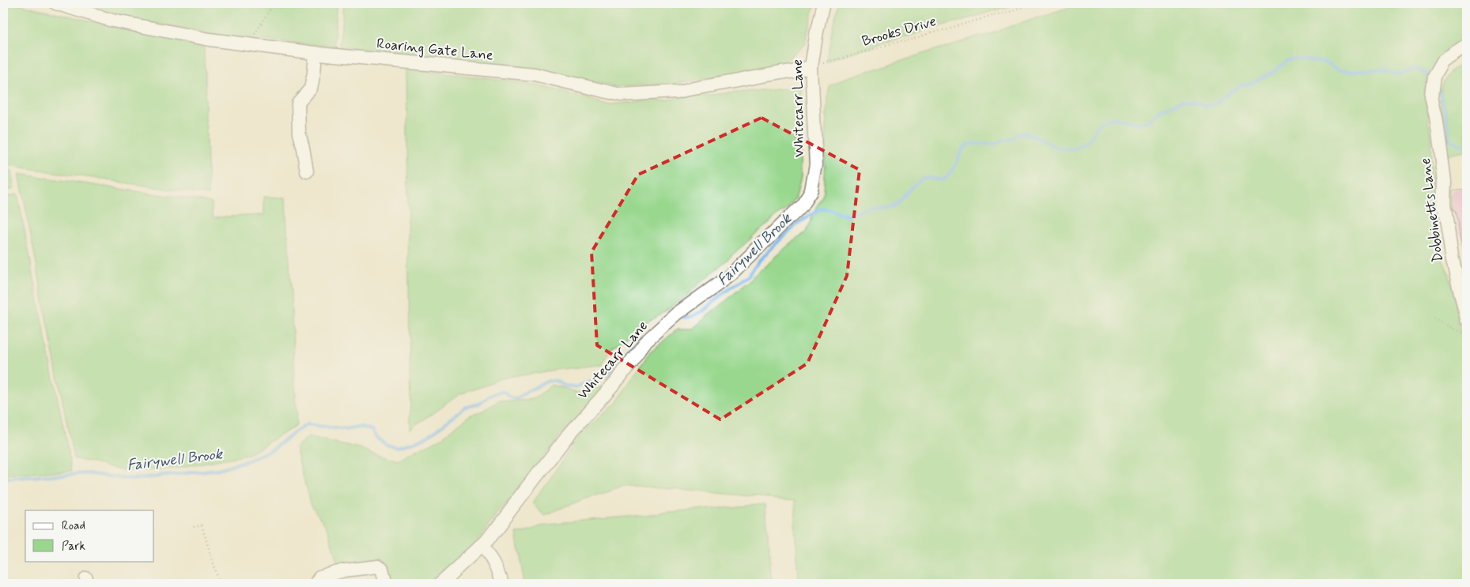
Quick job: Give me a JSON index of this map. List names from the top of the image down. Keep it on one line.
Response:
{"streets":{"street":["Roaring Gate Lane","Whitecarr Lane","Dobbinetts Lane"],"path":["Brooks Drive"]},"crossings":[["Brooks Drive","Roaring Gate Lane"],["Brooks Drive","Whitecarr Lane"],["Roaring Gate Lane","Whitecarr Lane"]],"water":["Fairywell Brook"],"legend":["Road","Park"]}
